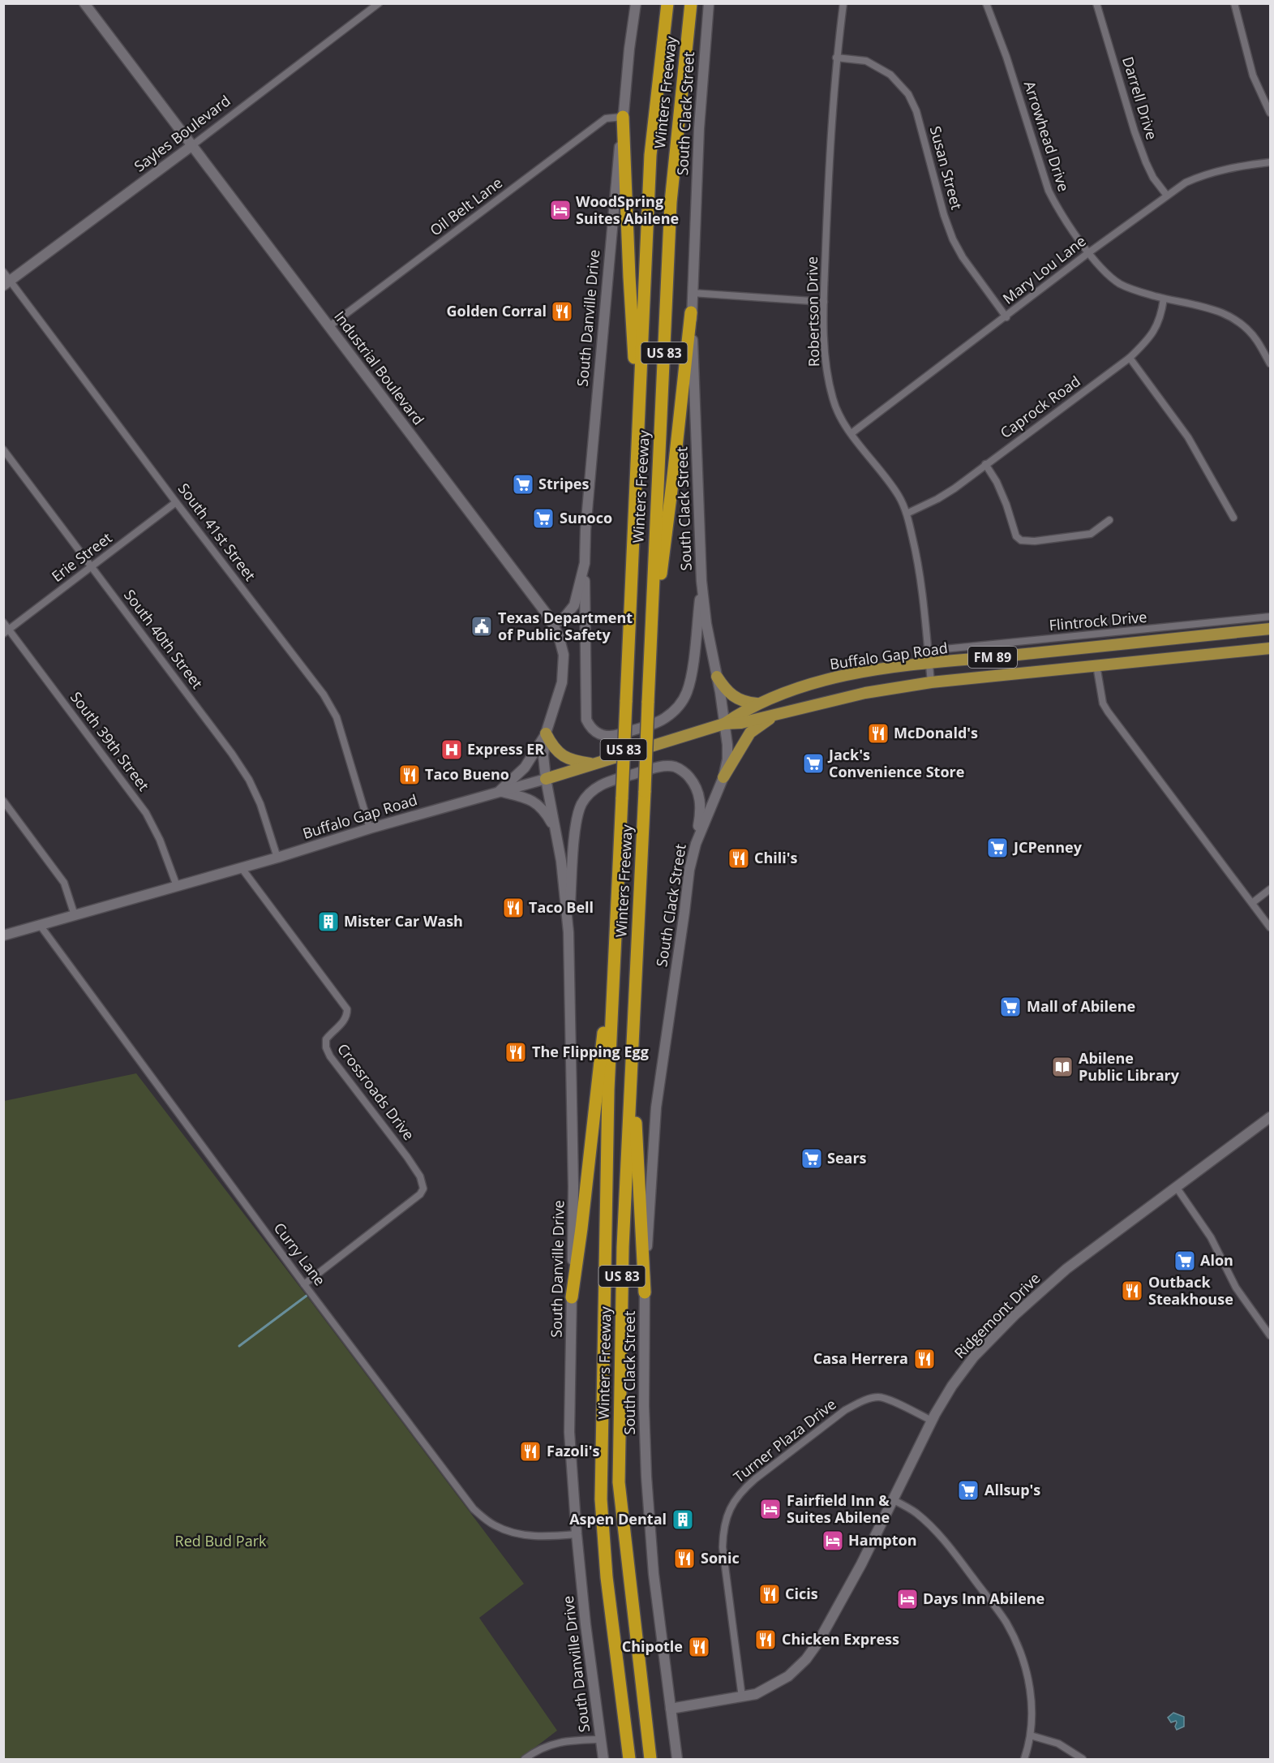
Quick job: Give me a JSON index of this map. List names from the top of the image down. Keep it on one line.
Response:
{"streets":{"highway":["Winters Freeway","US 83"],"main road":["South Clack Street","Sayles Boulevard","South Danville Drive","Industrial Boulevard","Buffalo Gap Road","FM 89","Ridgemont Drive"],"street":["Darrell Drive","Arrowhead Drive","Susan Street","Oil Belt Lane","Mary Lou Lane","Robertson Drive","Caprock Road","South 41st Street","Erie Street","Flintrock Drive","South 40th Street","South 39th Street","Crossroads Drive","Curry Lane","Turner Plaza Drive"]},"crossings":[["Darrell Drive","Mary Lou Lane"],["South Clack Street","Buffalo Gap Road"],["South Clack Street","Ridgemont Drive"],["Sayles Boulevard","Industrial Boulevard"],["Sayles Boulevard","South 41st Street"],["Arrowhead Drive","Mary Lou Lane"],["Arrowhead Drive","Caprock Road"],["Susan Street","Mary Lou Lane"],["Susan Street","Robertson Drive"],["Oil Belt Lane","South Danville Drive"],["Oil Belt Lane","Industrial Boulevard"],["Mary Lou Lane","Robertson Drive"],["Robertson Drive","Caprock Road"],["Robertson Drive","Flintrock Drive"],["Robertson Drive","Buffalo Gap Road"],["South Danville Drive","Industrial Boulevard"],["South Danville Drive","Buffalo Gap Road"],["South Danville Drive","Curry Lane"],["Industrial Boulevard","Buffalo Gap Road"],["South 41st Street","Erie Street"],["South 41st Street","Buffalo Gap Road"],["Erie Street","South 40th Street"],["Erie Street","South 39th Street"],["South 40th Street","Buffalo Gap Road"],["Buffalo Gap Road","South 39th Street"],["Buffalo Gap Road","Crossroads Drive"],["Buffalo Gap Road","Curry Lane"],["Crossroads Drive","Curry Lane"],["Ridgemont Drive","Turner Plaza Drive"]],"parks":["Red Bud Park"],"places":{"hotel":["WoodSpring Suites Abilene","Fairfield Inn & Suites Abilene","Hampton","Days Inn Abilene"],"restaurant":["Golden Corral","McDonald's","Taco Bueno","Chili's","Taco Bell","The Flipping Egg","Outback Steakhouse","Casa Herrera","Fazoli's","Sonic","Cicis","Chicken Express","Chipotle"],"supermarket":["Stripes","Sunoco","Jack's Convenience Store","JCPenney","Mall of Abilene","Sears","Alon","Allsup's"],"public building":["Texas Department of Public Safety"],"hospital":["Express ER"],"building":["Mister Car Wash","Aspen Dental"],"library":["Abilene Public Library"]}}
